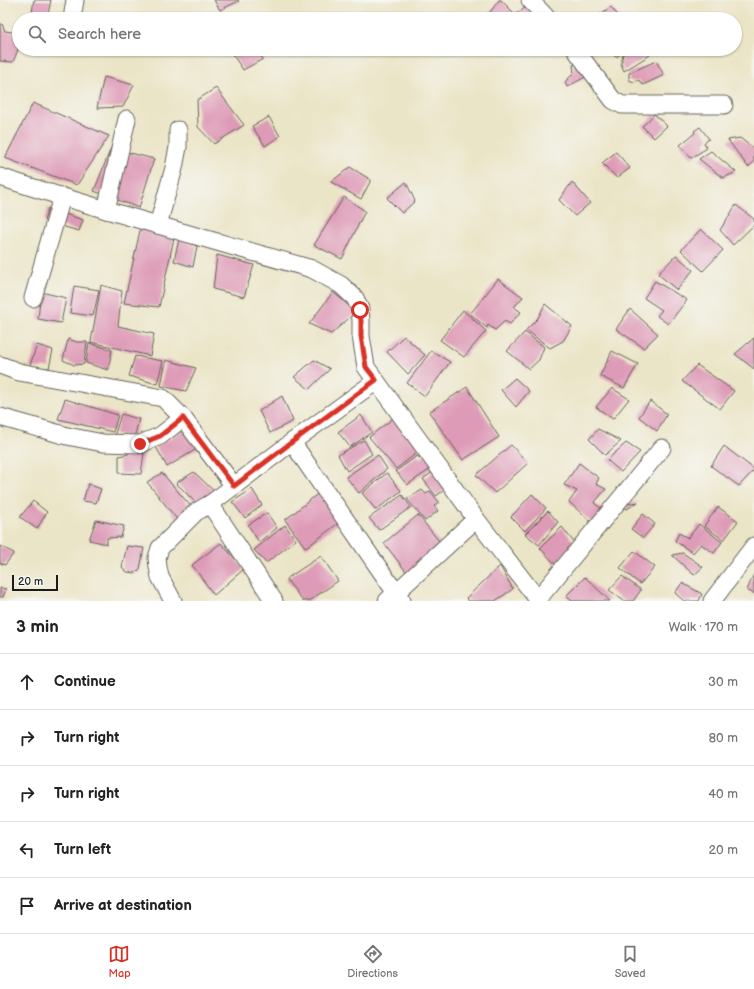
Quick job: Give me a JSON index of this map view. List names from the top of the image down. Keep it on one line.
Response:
{"scale_bar":"20 m","page":{"search":"Search here","scale":"20 m","heading":["3 min","Walk · 170 m"],"list":[["Continue","30 m"],["Turn right","80 m"],["Turn right","40 m"],["Turn left","20 m"],"Arrive at destination"],"nav":["Map","Directions","Saved"]}}
